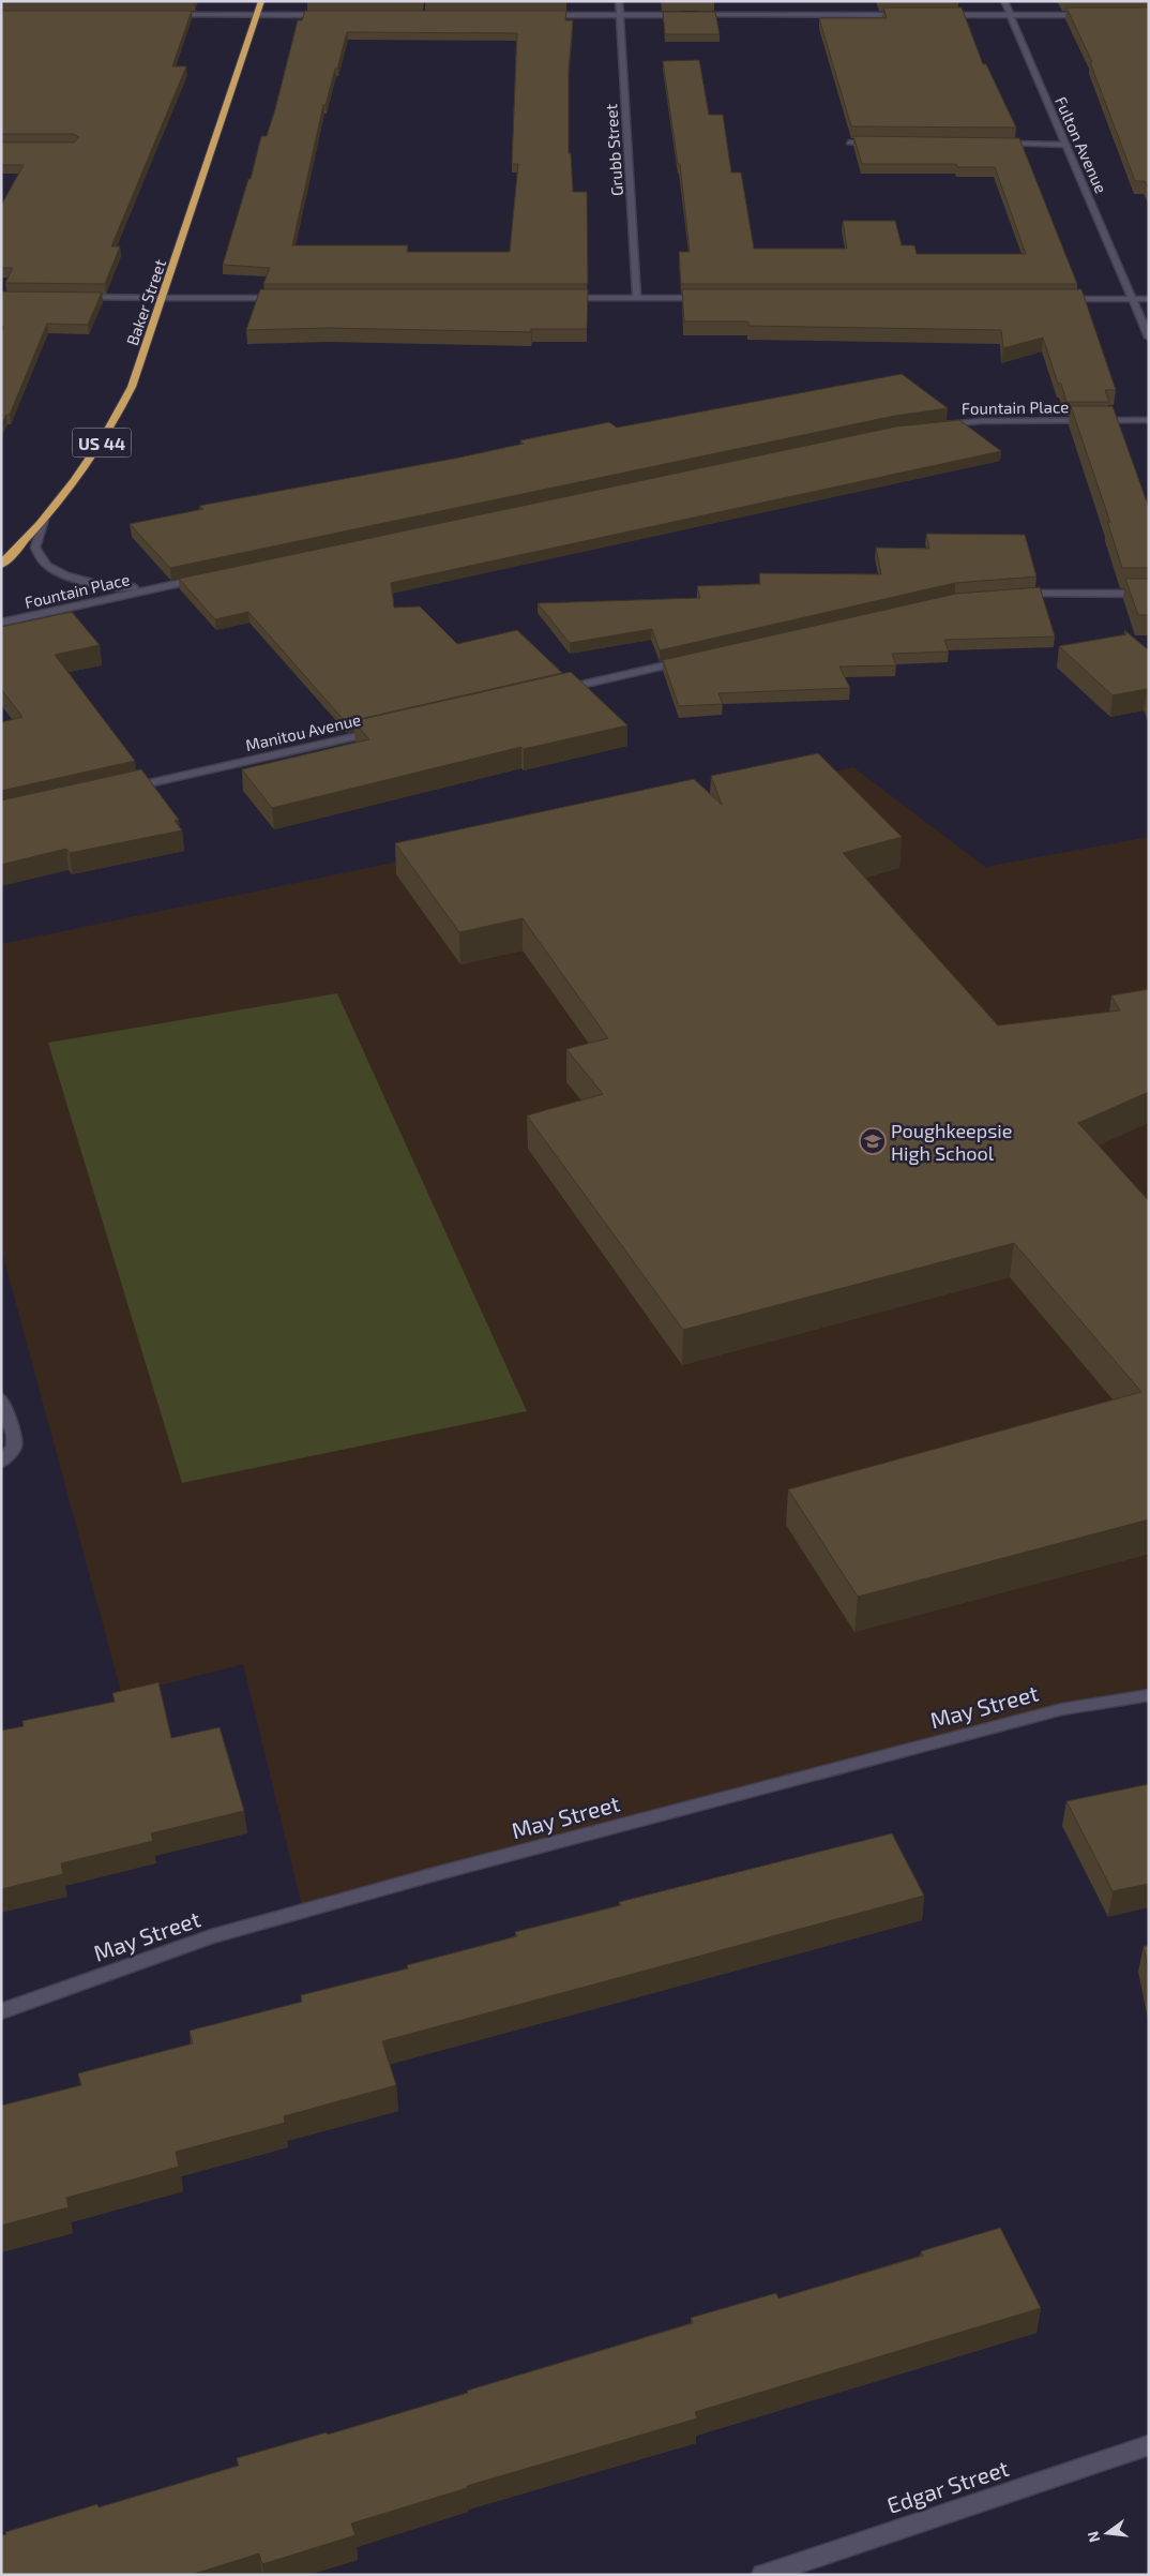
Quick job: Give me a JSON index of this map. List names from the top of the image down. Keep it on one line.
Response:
{"streets":{"highway":["Baker Street","US 44"],"street":["Fulton Avenue","Grubb Street","Fountain Place","Manitou Avenue","May Street","Edgar Street"]},"crossings":[["Baker Street","Fountain Place"],["Baker Street","US 44"]],"places":{"school or university":["Poughkeepsie High School"]},"north":"left"}
